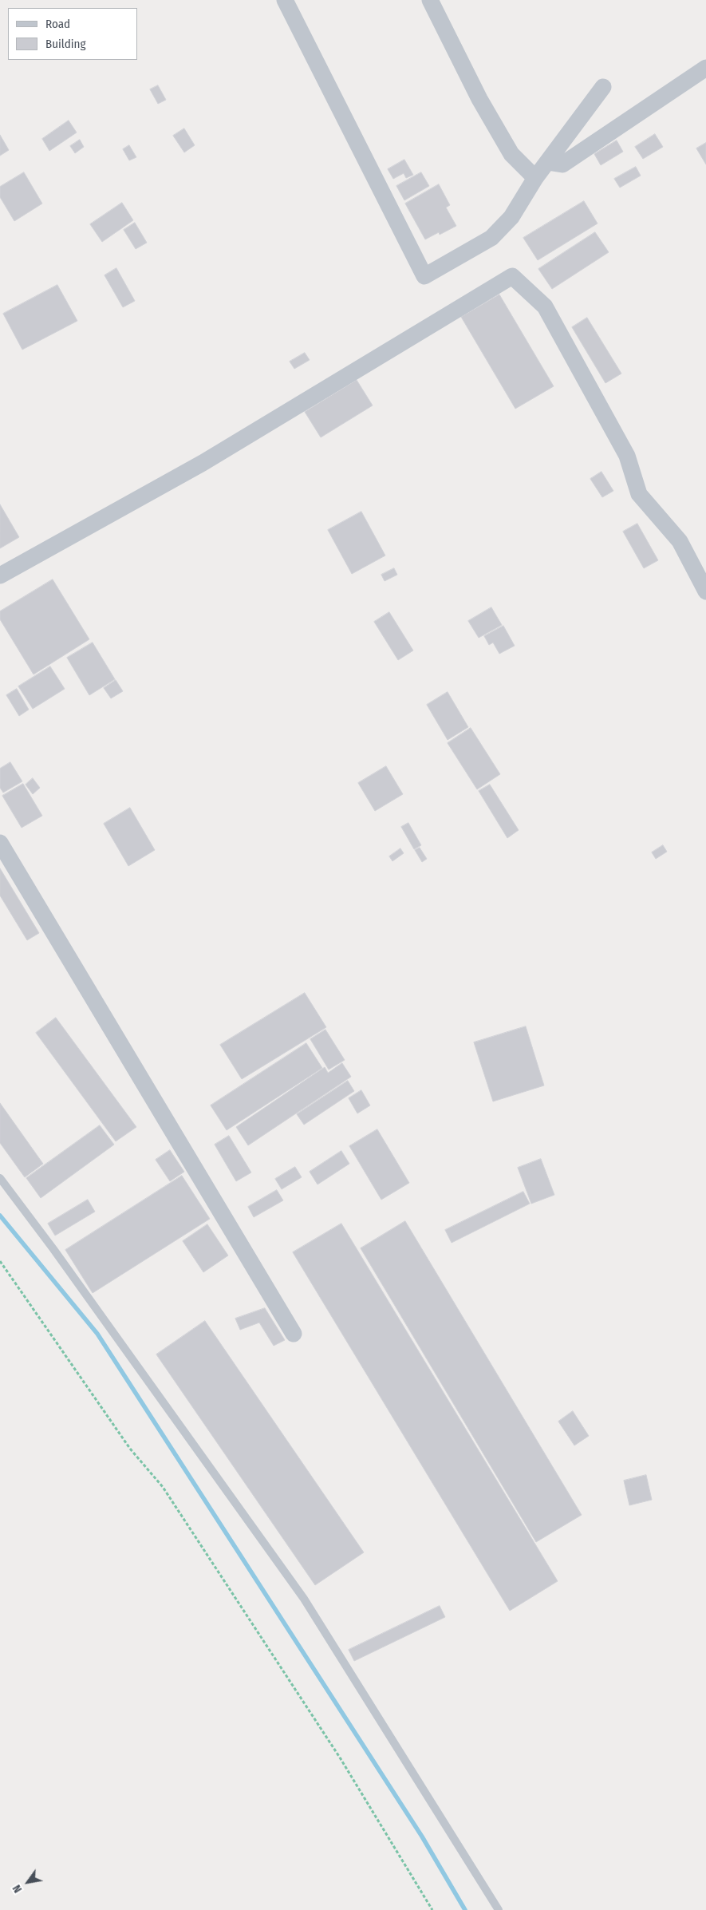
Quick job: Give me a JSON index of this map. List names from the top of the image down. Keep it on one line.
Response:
{"legend":["Road","Building"],"north":"bottom left"}
